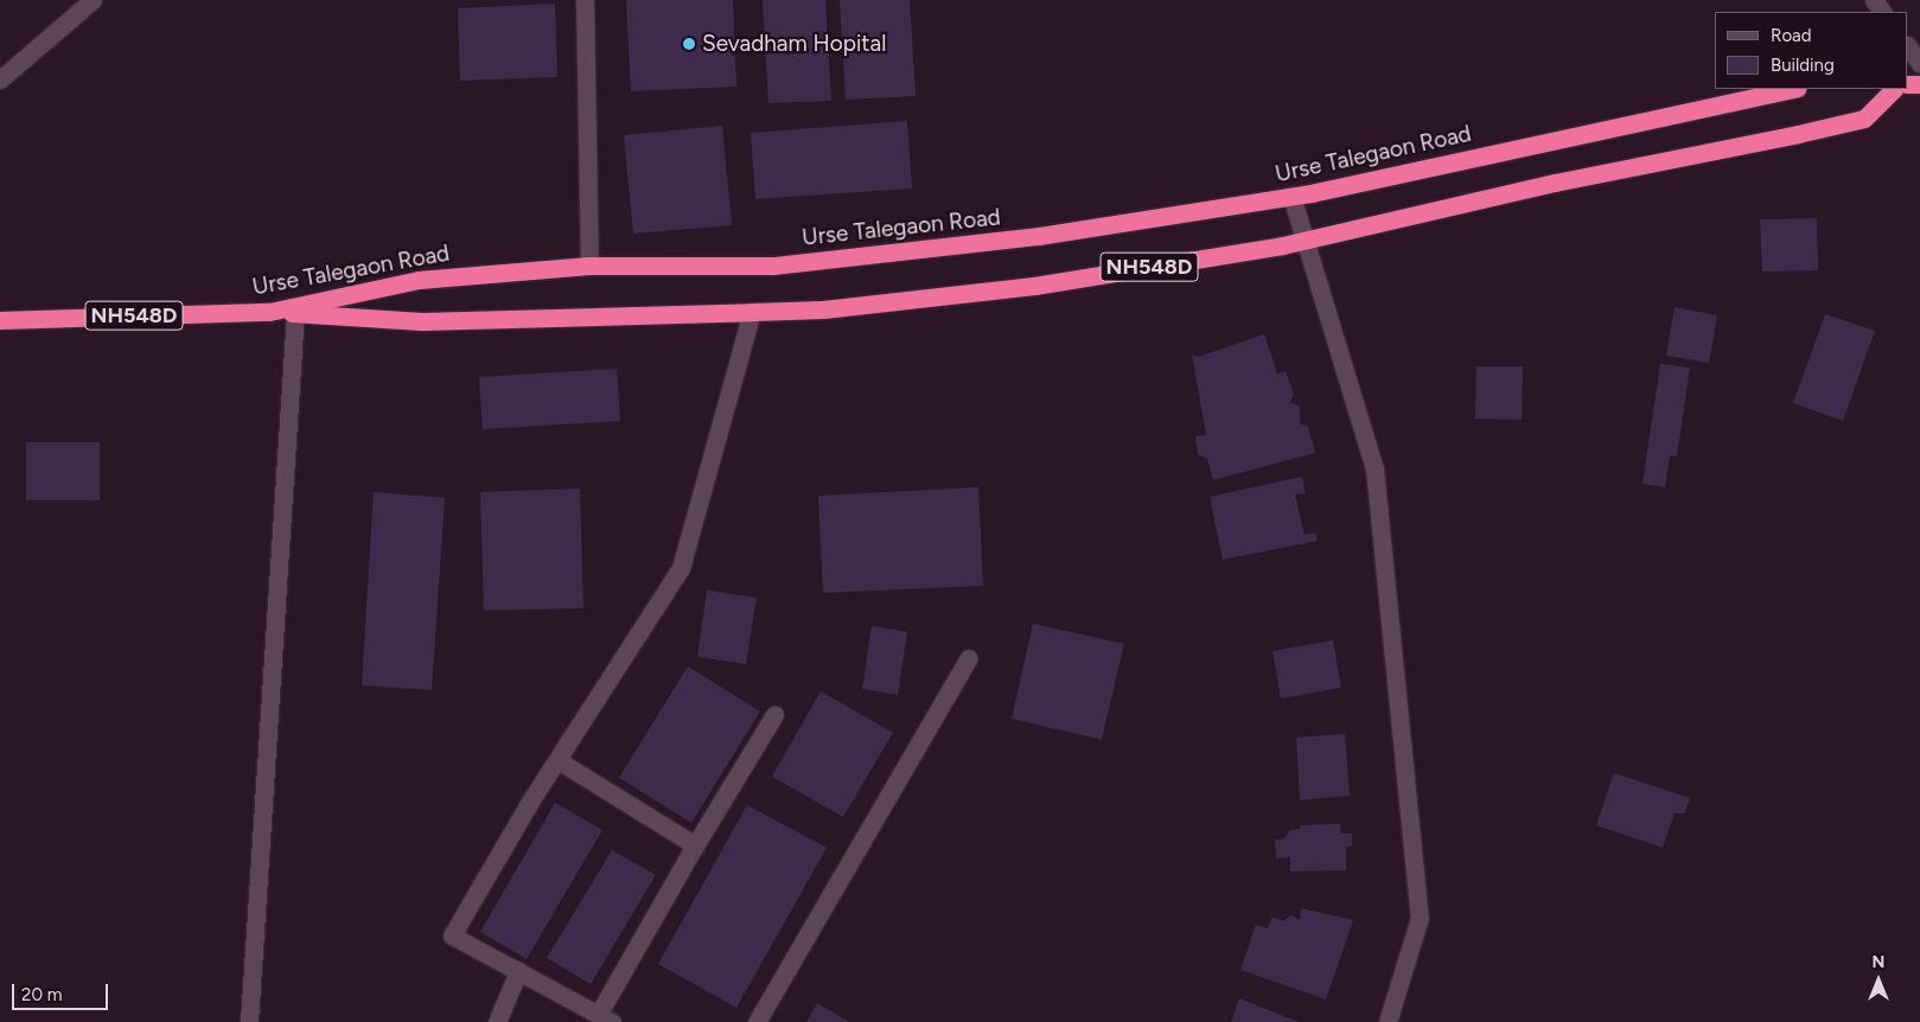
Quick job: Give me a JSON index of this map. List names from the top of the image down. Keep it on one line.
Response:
{"streets":{"highway":["Urse Talegaon Road","NH548D"]},"crossings":[["Urse Talegaon Road","NH548D"]],"places":["Sevadham Hopital"],"legend":["Road","Building"],"scale_bar":"20 m","north":"top"}
